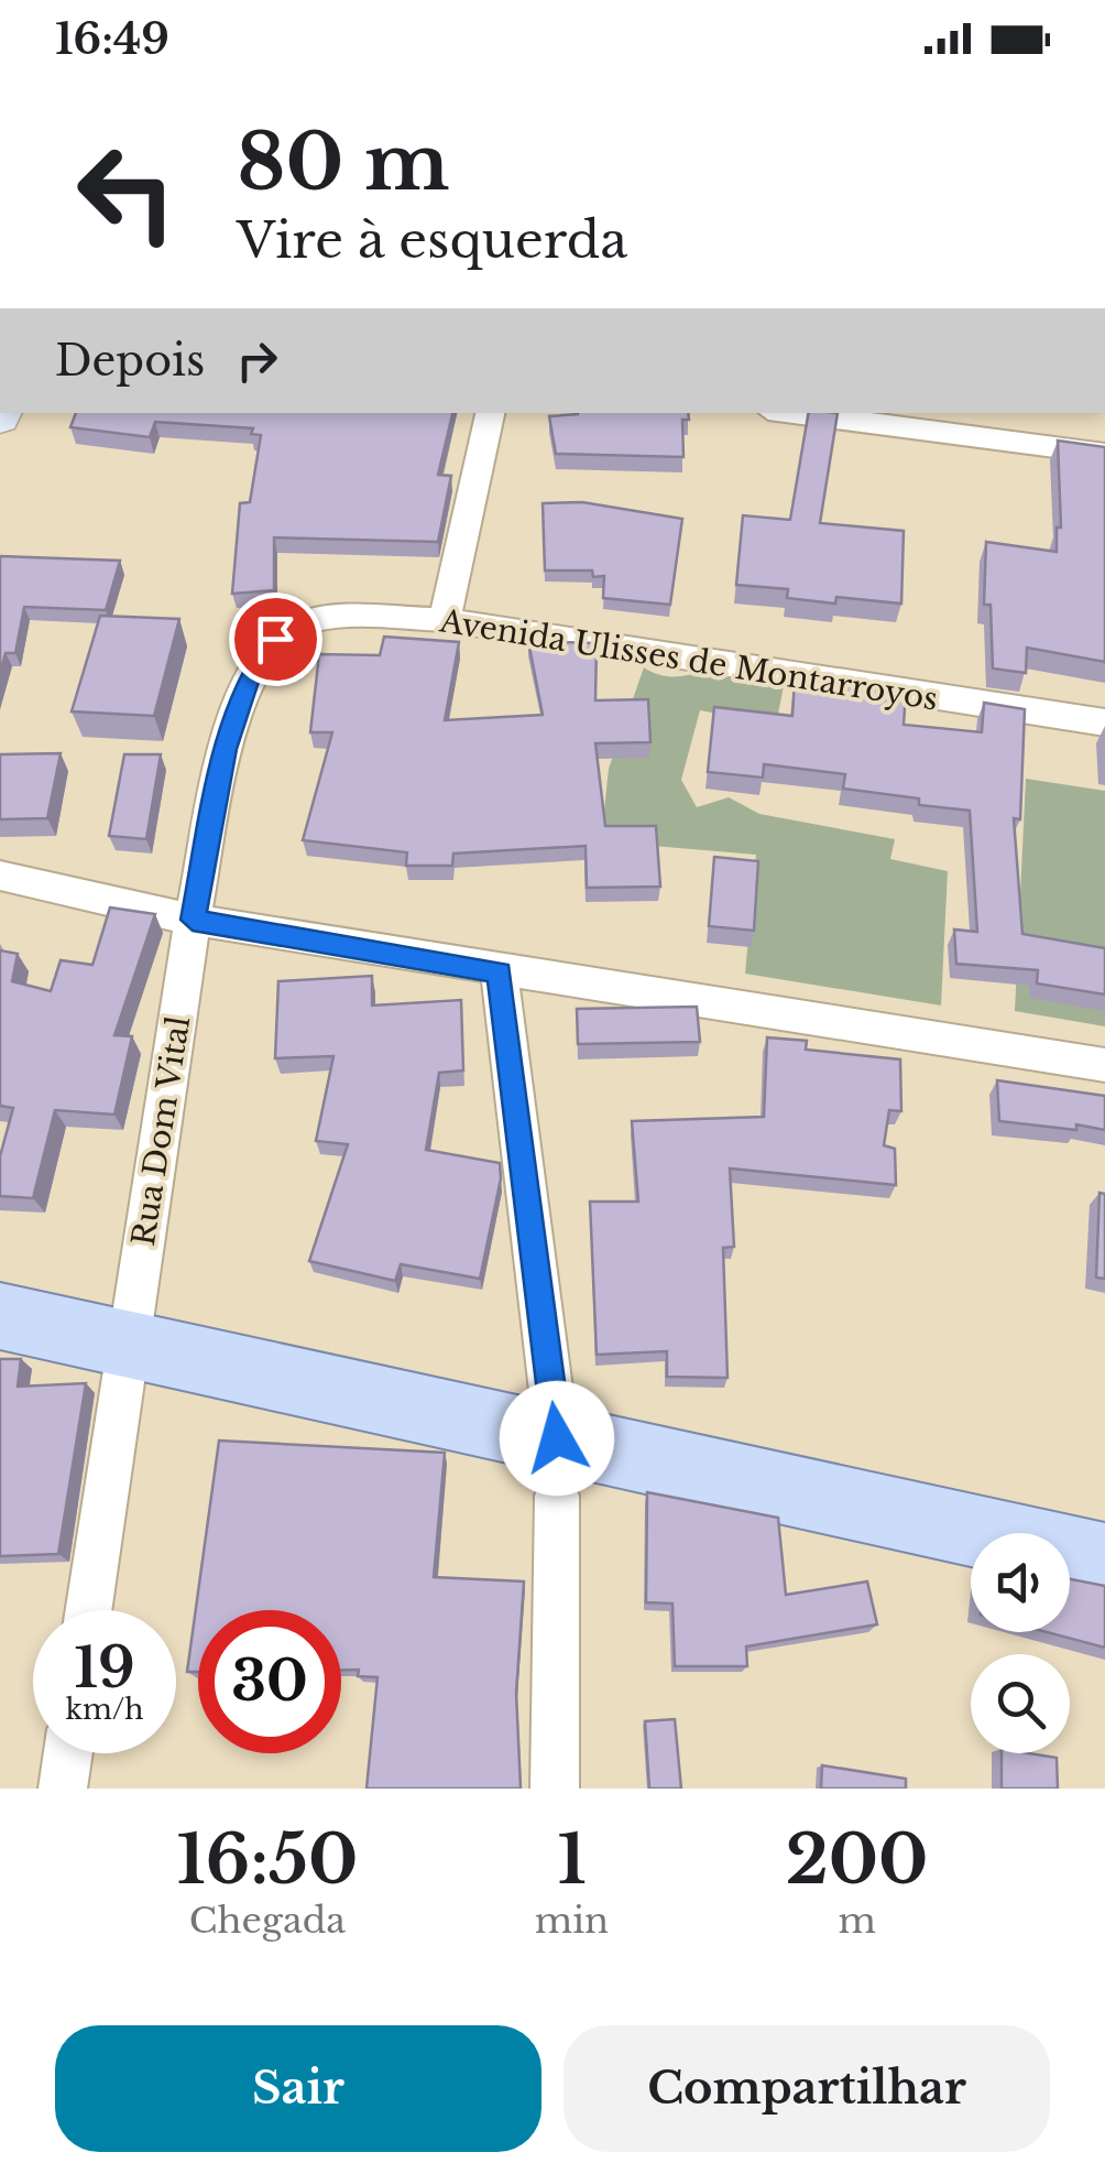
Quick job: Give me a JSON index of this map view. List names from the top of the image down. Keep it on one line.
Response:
{"streets":{"street":["Avenida Ulisses de Montarroyos","Rua Dom Vital"]},"crossings":[["Avenida Ulisses de Montarroyos","Rua Dom Vital"]],"page":{"status":"16:49","turn":["80 m","Vire à esquerda"],"then":"Depois","speed":"19 km/h","limit":"30","eta":["16:50","Chegada","1","min","200","m"],"buttons":["Sair","Compartilhar"]}}
